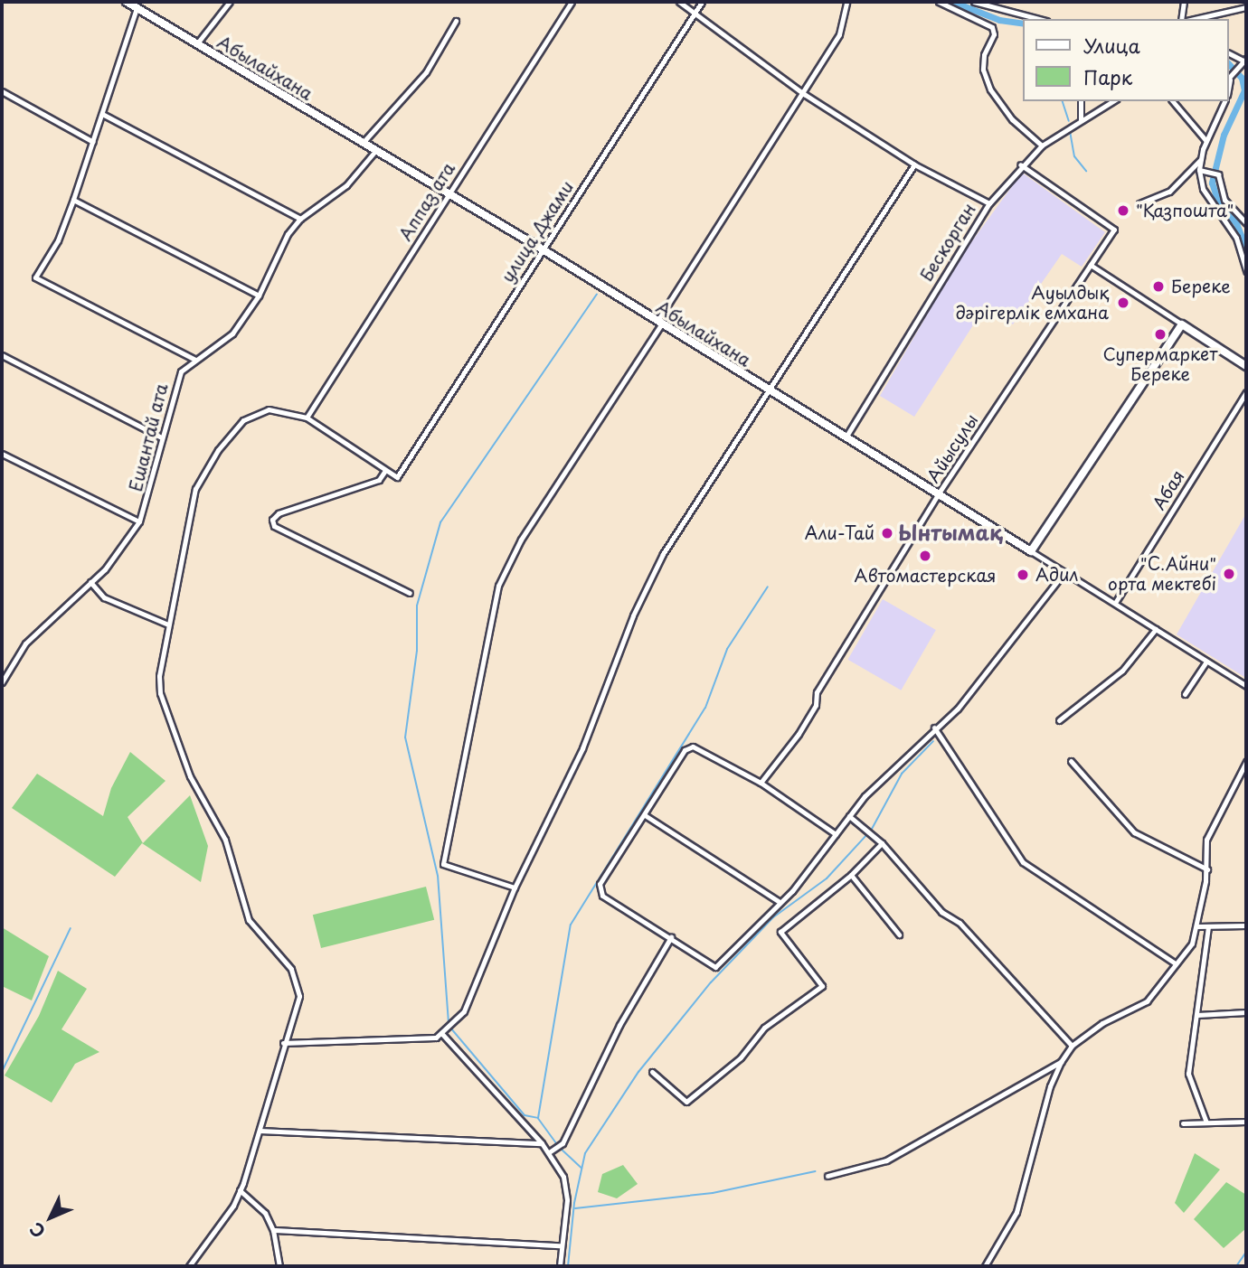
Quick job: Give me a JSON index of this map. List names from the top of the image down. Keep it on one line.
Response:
{"streets":{"main road":["Абылайхана"],"street":["Аппаз ата","улица Джами","Бескорган","Ешантай ата","Айысулы","Абая"]},"crossings":[["Абылайхана","Аппаз ата"],["Абылайхана","улица Джами"],["Абылайхана","Бескорган"],["Абылайхана","Ешантай ата"],["Абылайхана","Айысулы"],["Бескорган","Айысулы"]],"districts":["Ынтымақ"],"places":["\"Қазпошта\"","Береке","Ауылдық дәрігерлік емхана","Супермаркет Береке","Али-Тай","Автомастерская","\"С.Айни\" орта мектебі","Адил"],"legend":["Улица","Парк"],"north":"bottom left"}
